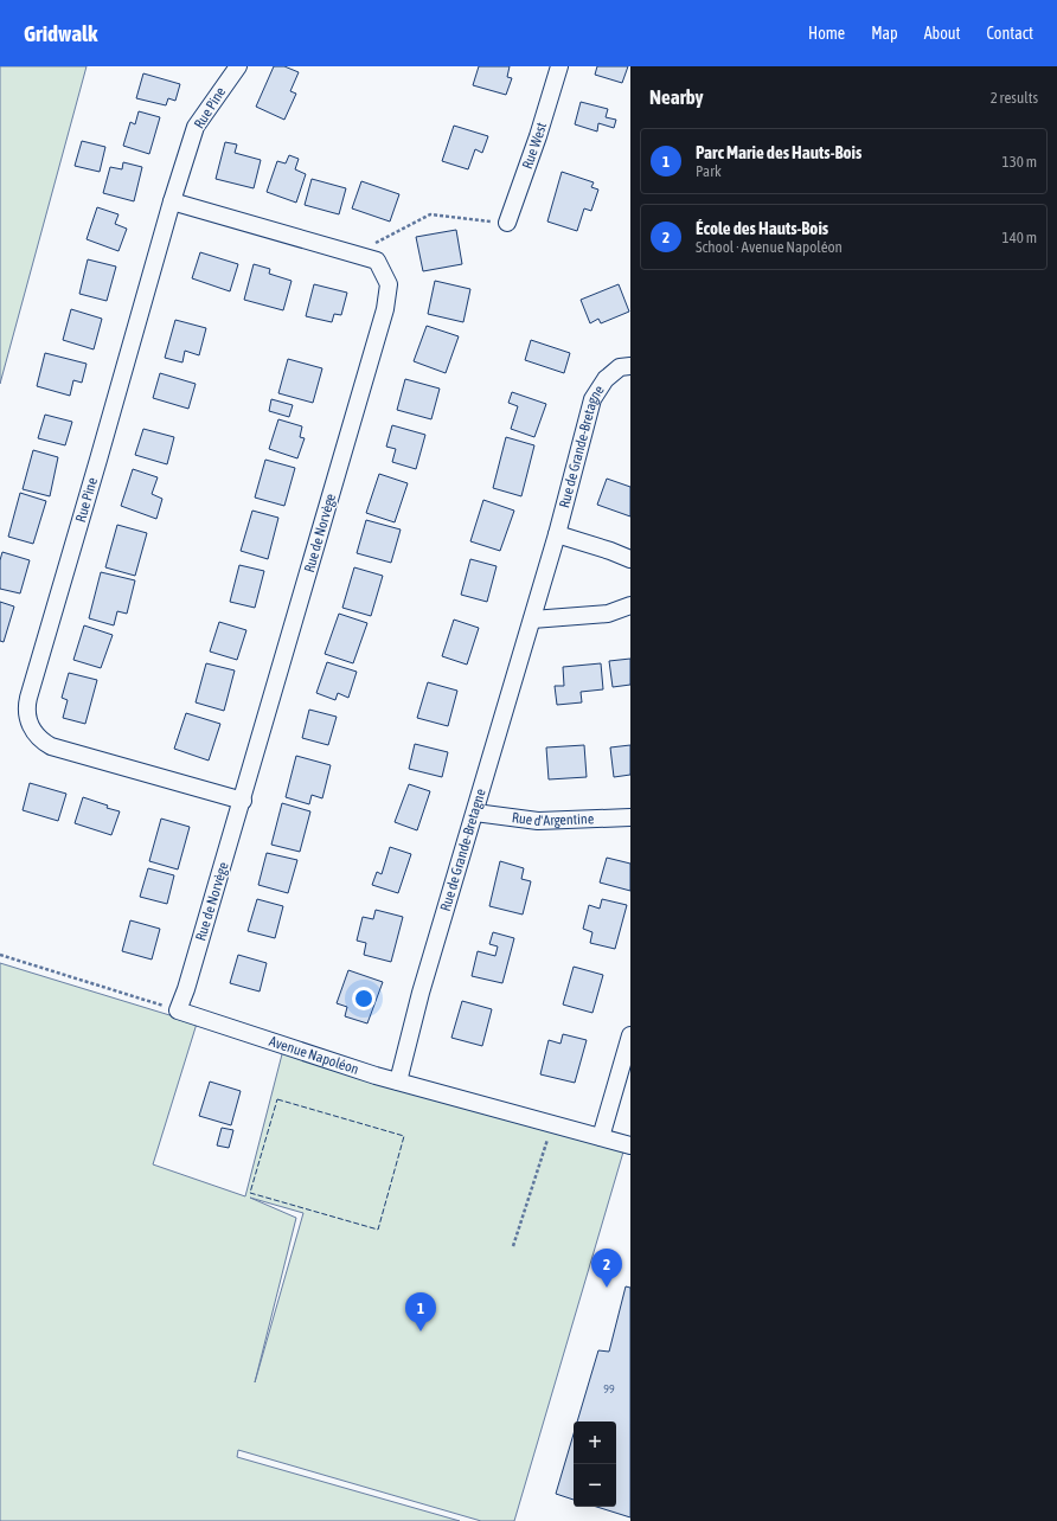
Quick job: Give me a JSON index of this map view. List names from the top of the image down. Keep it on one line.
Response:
{"streets":{"street":["Rue Pine","Rue West","Rue de Grande-Bretagne","Rue de Norvège","Rue d'Argentine","Avenue Napoléon"]},"crossings":[["Rue Pine","Rue de Norvège"],["Rue de Grande-Bretagne","Rue d'Argentine"],["Rue de Grande-Bretagne","Avenue Napoléon"],["Rue de Norvège","Avenue Napoléon"]],"house_numbers":["99"],"page":{"header":"Gridwalk","nav":["Home","Map","About","Contact"],"heading":["Nearby","2 results"],"list":[{"mark":"1","name":"Parc Marie des Hauts-Bois","note":"Park","value":"130 m"},{"mark":"2","name":"École des Hauts-Bois","note":"School · Avenue Napoléon","value":"140 m"}],"pins":["2","1"],"map_buttons":["+","−"]}}
